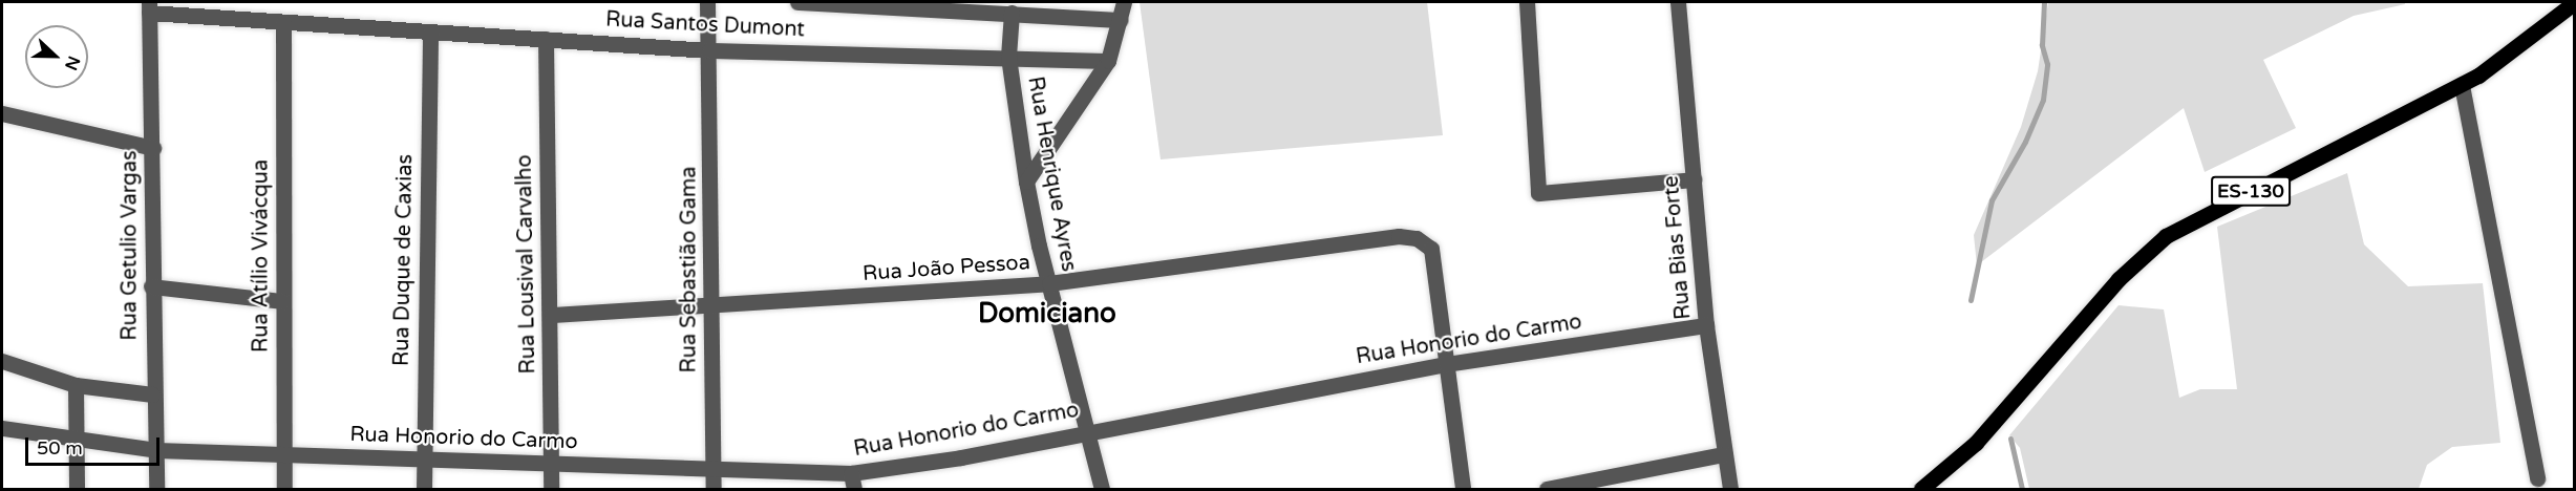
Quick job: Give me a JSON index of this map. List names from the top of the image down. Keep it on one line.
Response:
{"streets":{"main road":["ES-130"],"street":["Rua Santos Dumont","Rua Henrique Ayres","Rua Getulio Vargas","Rua Bias Forte","Rua Atílio Vivácqua","Rua Duque de Caxias","Rua Lousival Carvalho","Rua João Pessoa","Rua Sebastião Gama","Rua Honorio do Carmo"]},"crossings":[["Rua Santos Dumont","Rua Henrique Ayres"],["Rua Santos Dumont","Rua Getulio Vargas"],["Rua Santos Dumont","Rua Atílio Vivácqua"],["Rua Santos Dumont","Rua Duque de Caxias"],["Rua Santos Dumont","Rua Lousival Carvalho"],["Rua Santos Dumont","Rua Sebastião Gama"],["Rua Henrique Ayres","Rua João Pessoa"],["Rua Henrique Ayres","Rua Honorio do Carmo"],["Rua Getulio Vargas","Rua Honorio do Carmo"],["Rua Bias Forte","Rua Honorio do Carmo"],["Rua Atílio Vivácqua","Rua Honorio do Carmo"],["Rua Duque de Caxias","Rua Honorio do Carmo"],["Rua Lousival Carvalho","Rua João Pessoa"],["Rua Lousival Carvalho","Rua Honorio do Carmo"],["Rua João Pessoa","Rua Sebastião Gama"],["Rua João Pessoa","Rua Honorio do Carmo"],["Rua Sebastião Gama","Rua Honorio do Carmo"]],"districts":["Domiciano"],"scale_bar":"50 m","north":"right"}
